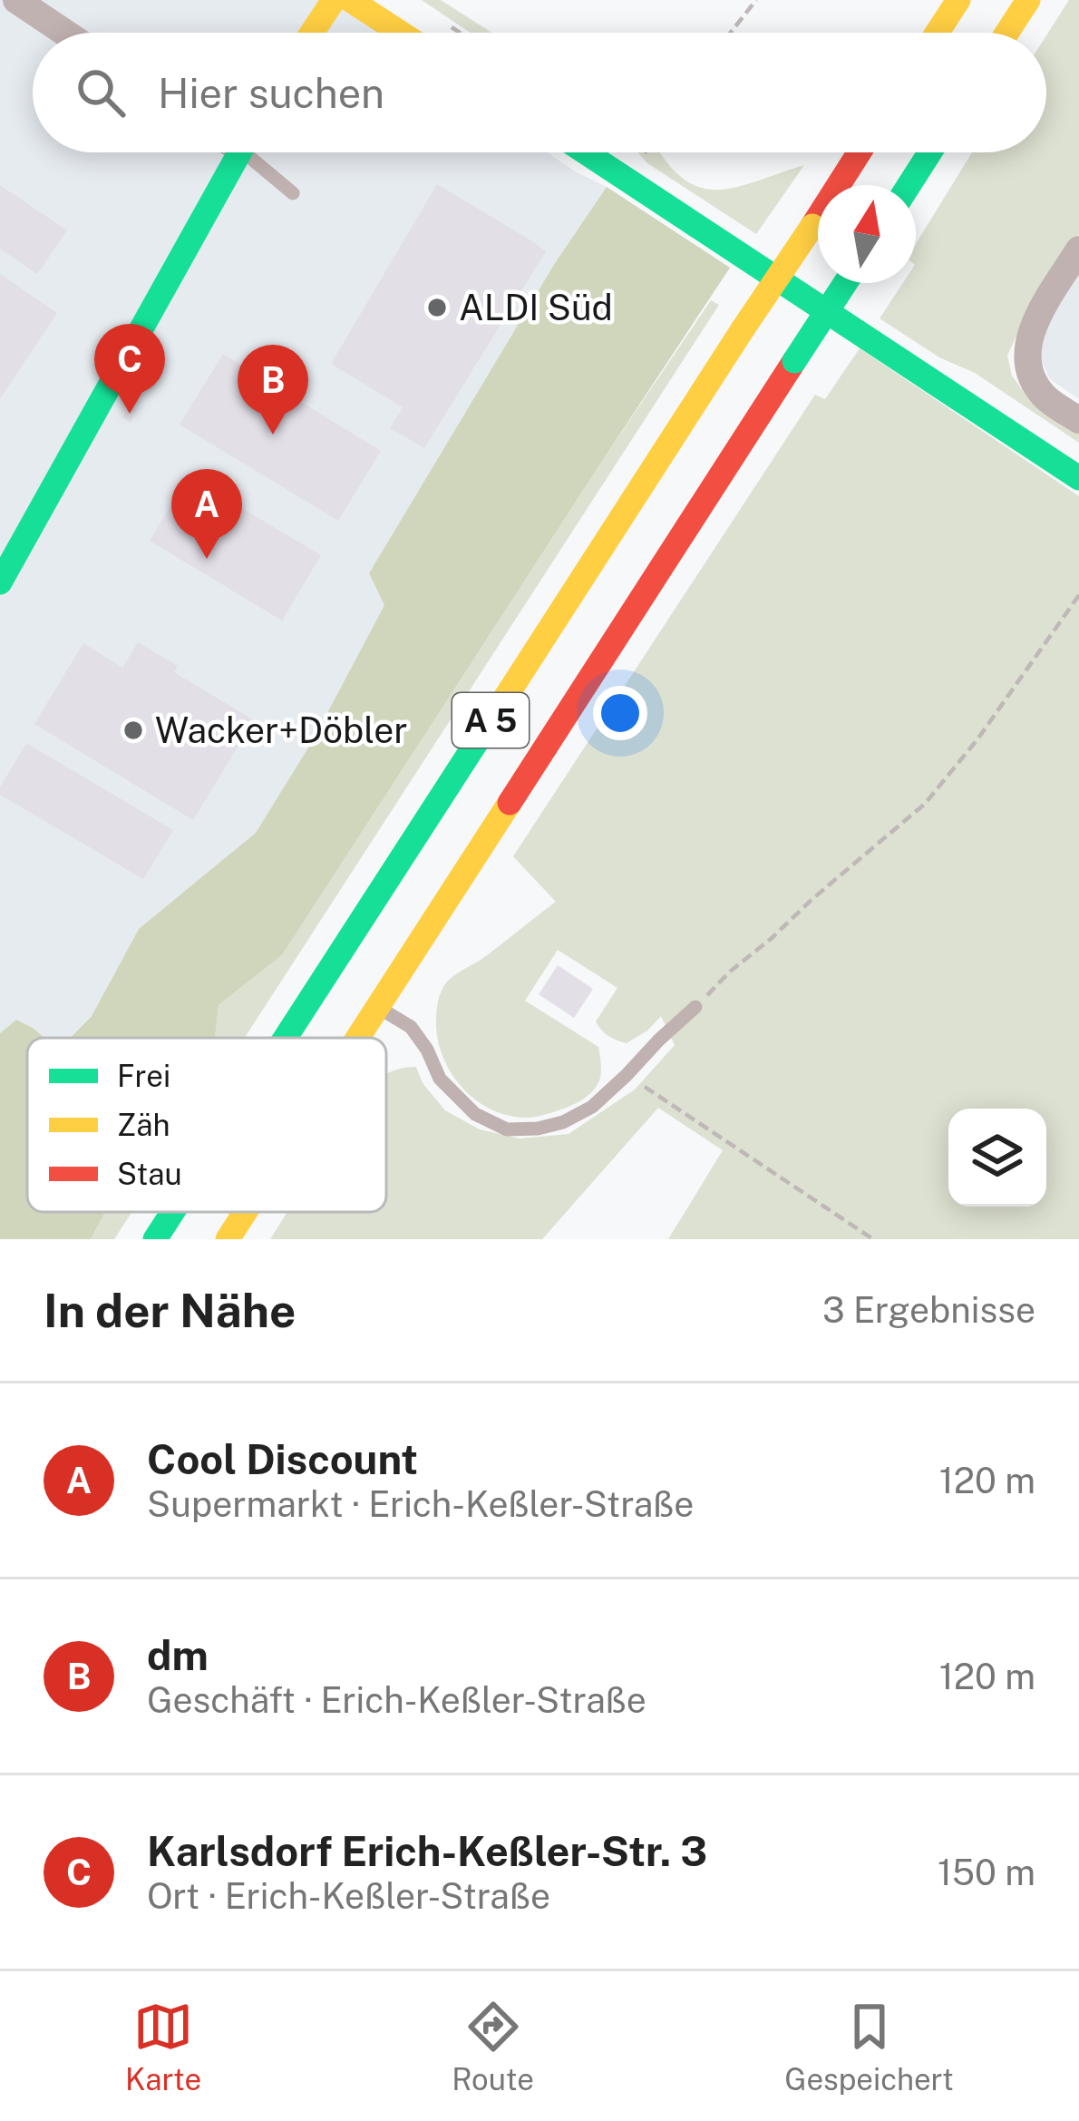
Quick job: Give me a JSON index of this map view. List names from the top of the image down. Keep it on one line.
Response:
{"streets":{"main road":["A 5"]},"places":["ALDI Süd","Wacker+Döbler"],"legend":["Frei","Zäh","Stau"],"north":"top","page":{"search":"Hier suchen","pins":["C","B","A"],"heading":["In der Nähe","3 Ergebnisse"],"list":[{"mark":"A","name":"Cool Discount","note":"Supermarkt · Erich-Keßler-Straße","value":"120 m"},{"mark":"B","name":"dm","note":"Geschäft · Erich-Keßler-Straße","value":"120 m"},{"mark":"C","name":"Karlsdorf Erich-Keßler-Str. 3","note":"Ort · Erich-Keßler-Straße","value":"150 m"}],"nav":["Karte","Route","Gespeichert"]}}
